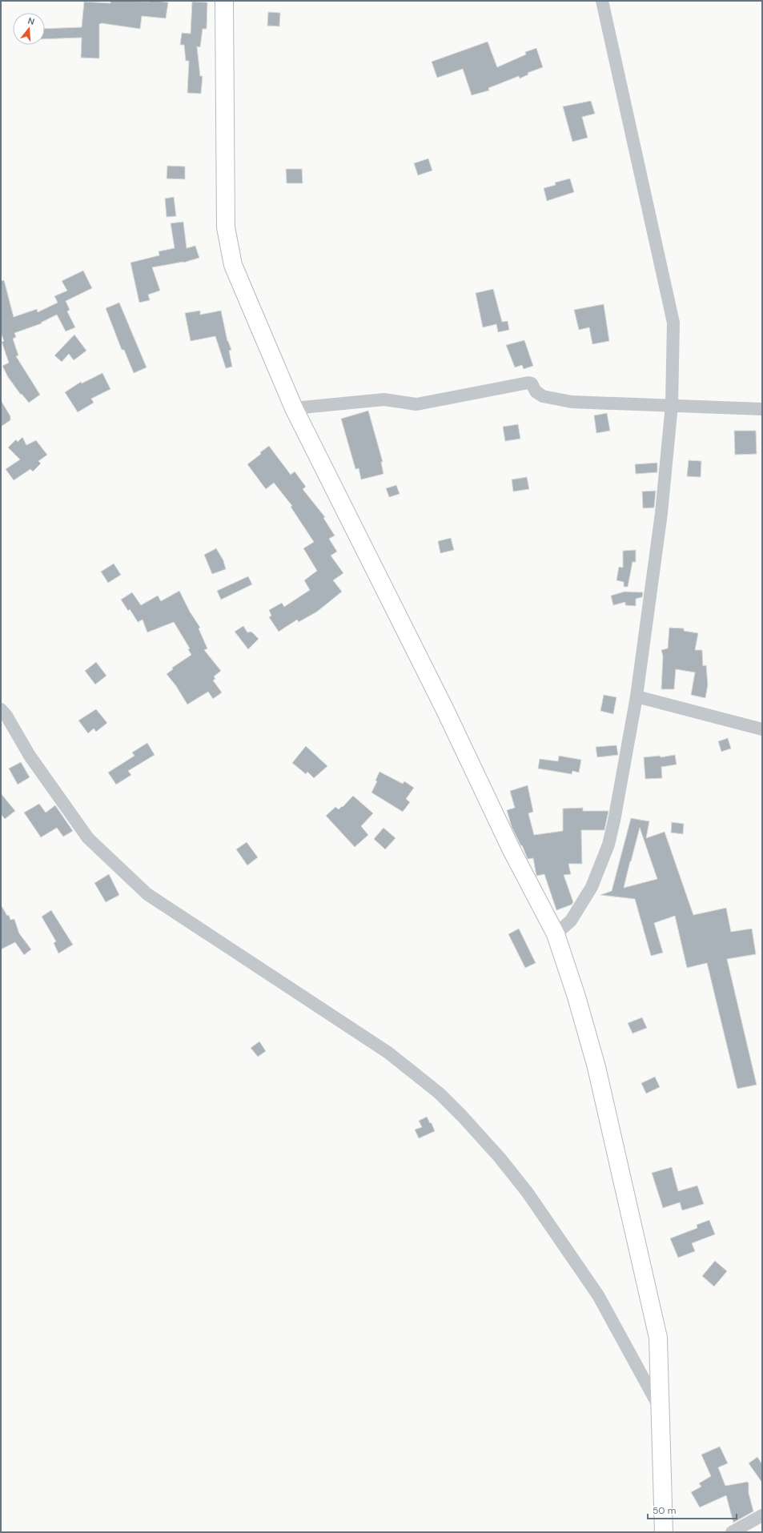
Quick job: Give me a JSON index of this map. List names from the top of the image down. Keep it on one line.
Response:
{"scale_bar":"50 m","north":"top"}
